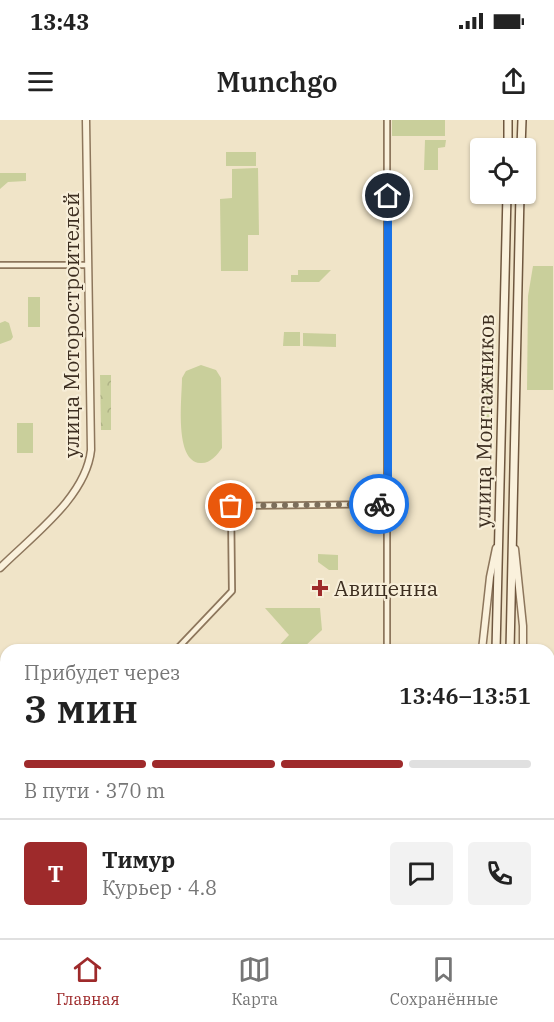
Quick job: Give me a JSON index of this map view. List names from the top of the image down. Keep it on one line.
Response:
{"streets":{"main road":["улица Монтажников"],"street":["улица Моторостроителей"]},"places":{"health":["Авиценна"]},"page":{"status":"13:43","header":"Munchgo","heading":["3 мин","Прибудет через","13:46–13:51"],"panel":["Тимур","Курьер · 4.8"],"bar":"В пути · 370 m","round":"Т","tabs":["Главная","Карта","Сохранённые"]}}
